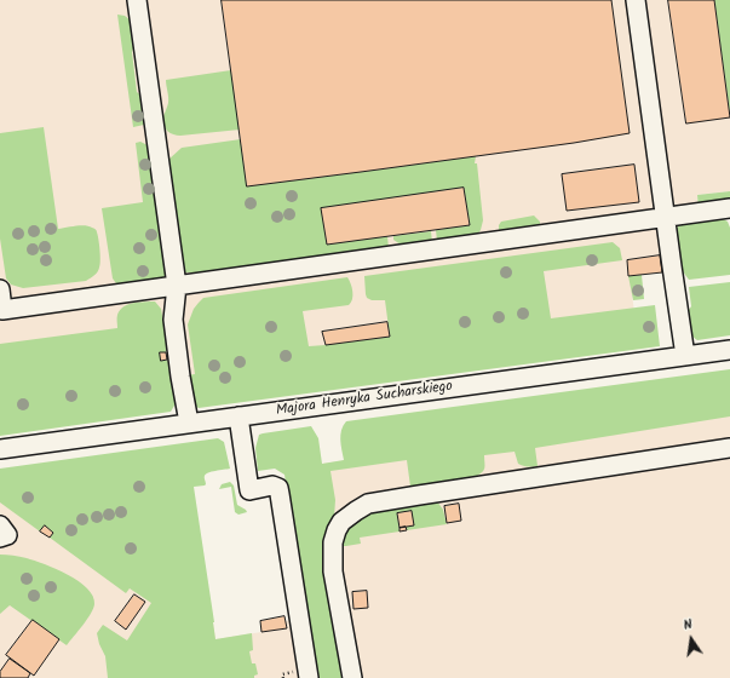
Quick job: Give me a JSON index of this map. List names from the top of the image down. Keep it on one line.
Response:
{"streets":{"street":["Majora Henryka Sucharskiego"]},"north":"top"}
